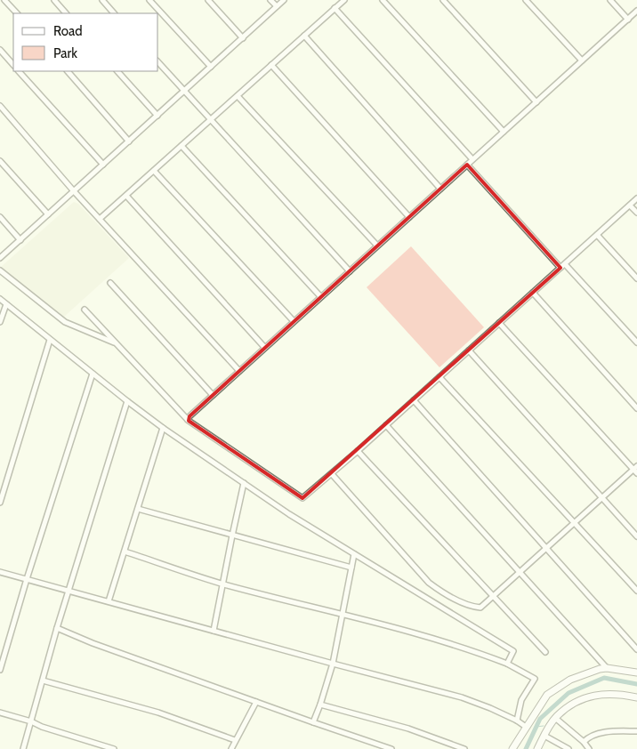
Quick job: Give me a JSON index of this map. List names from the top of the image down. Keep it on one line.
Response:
{"legend":["Road","Park"]}
